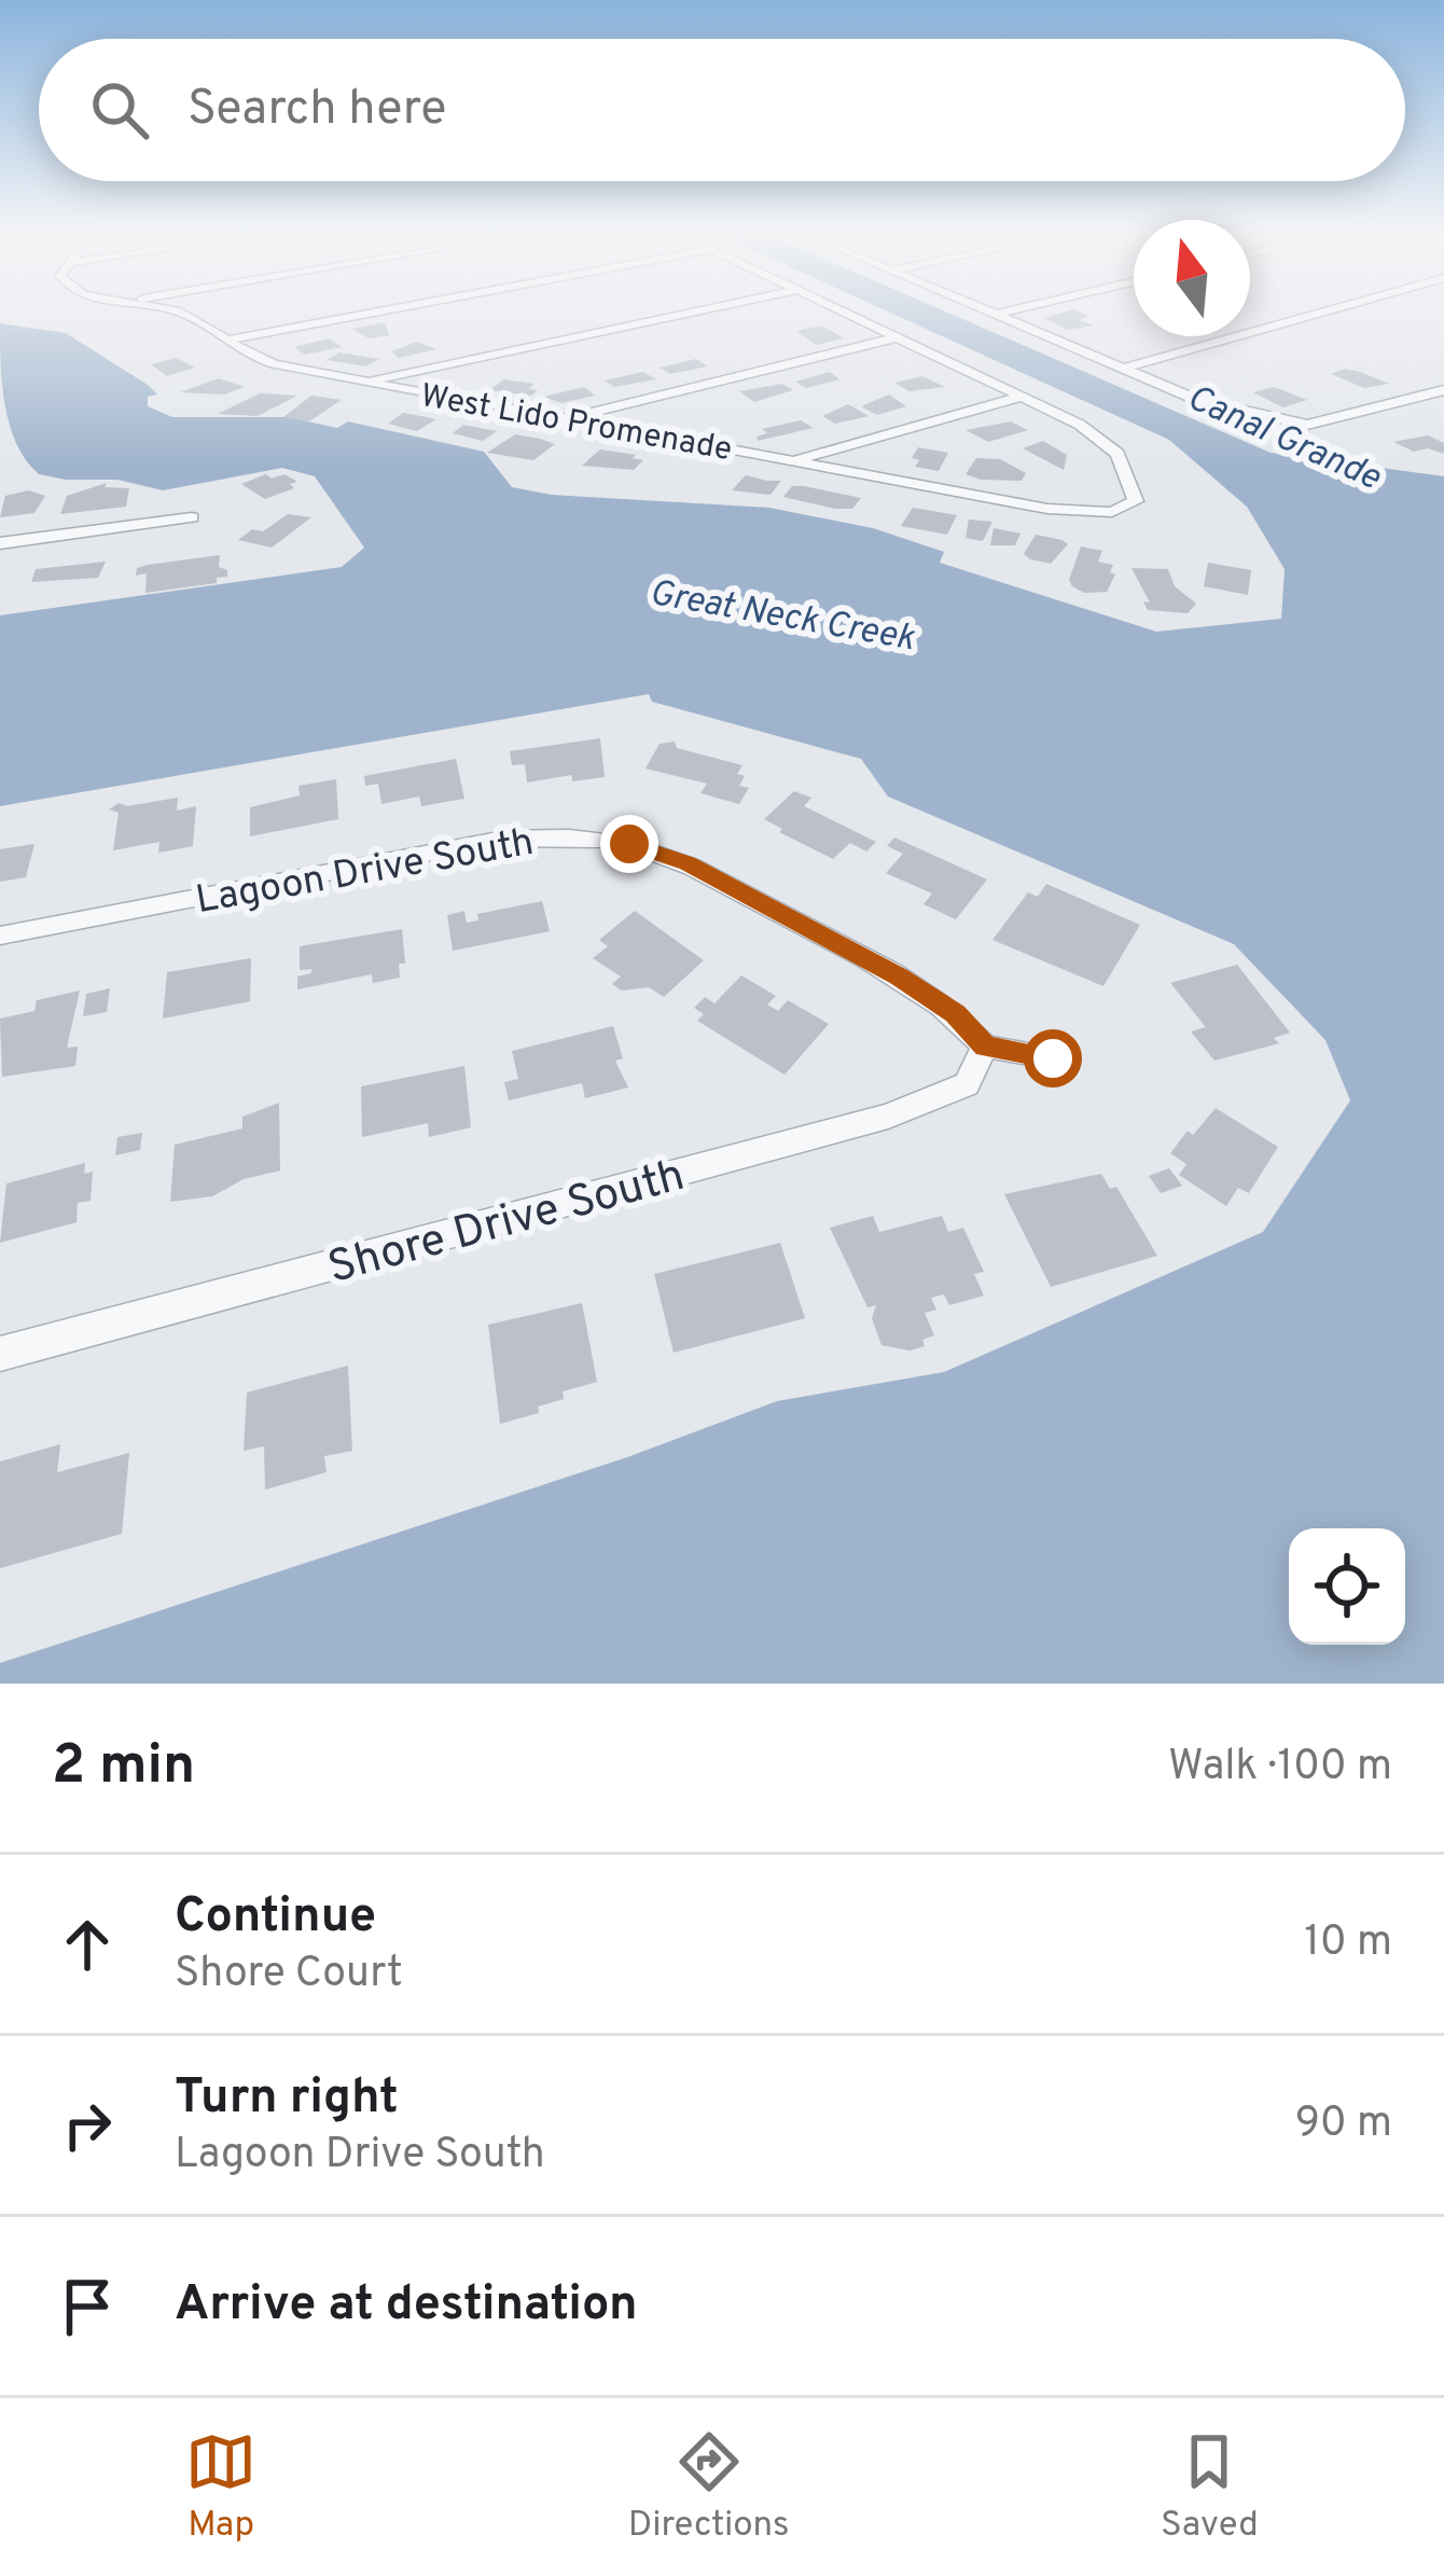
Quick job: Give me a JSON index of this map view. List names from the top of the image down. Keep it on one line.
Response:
{"streets":{"street":["West Lido Promenade","Lagoon Drive South","Shore Drive South"]},"crossings":[["Lagoon Drive South","Shore Drive South"]],"water":["Canal Grande","Great Neck Creek"],"north":"top","page":{"search":"Search here","heading":["2 min","Walk · 100 m"],"list":[["Continue","Shore Court","10 m"],["Turn right","Lagoon Drive South","90 m"],"Arrive at destination"],"nav":["Map","Directions","Saved"]}}
